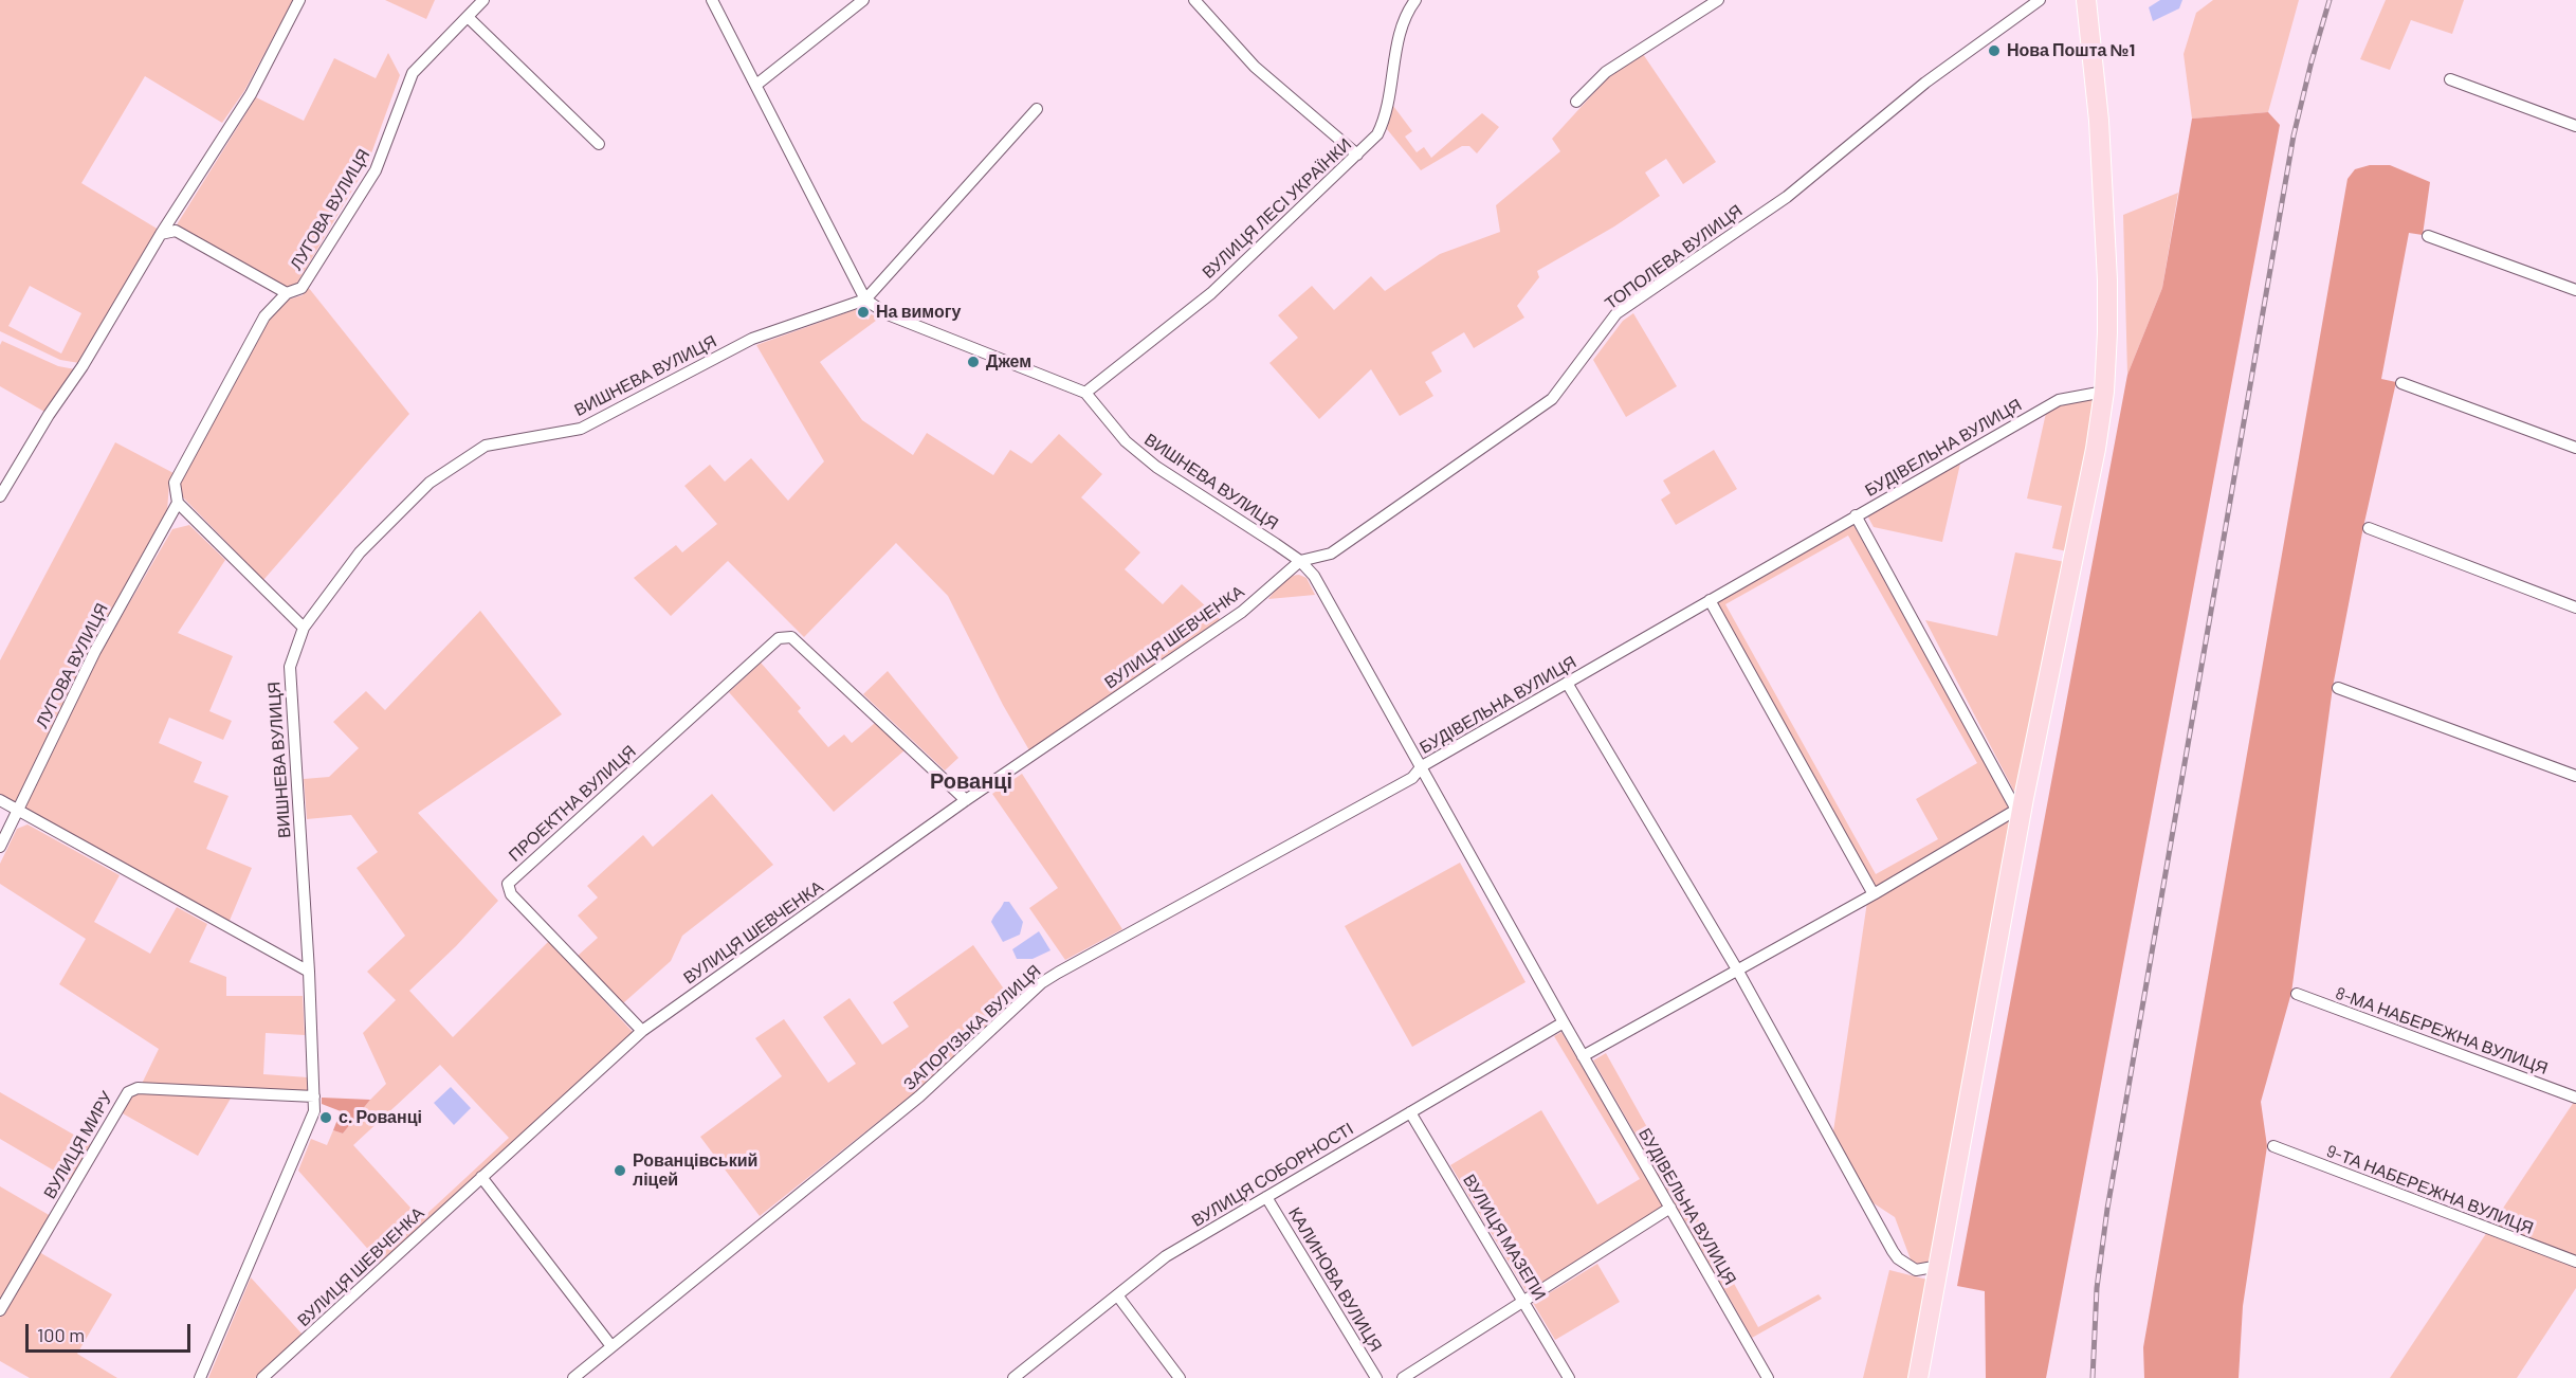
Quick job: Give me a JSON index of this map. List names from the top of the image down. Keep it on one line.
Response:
{"streets":{"street":["ВУЛИЦЯ ЛЕСІ УКРАЇНКИ","ЛУГОВА ВУЛИЦЯ","ТОПОЛЕВА ВУЛИЦЯ","ВИШНЕВА ВУЛИЦЯ","БУДІВЕЛЬНА ВУЛИЦЯ","ВУЛИЦЯ ШЕВЧЕНКА","ПРОЕКТНА ВУЛИЦЯ","ЗАПОРІЗЬКА ВУЛИЦЯ","8-МА НАБЕРЕЖНА ВУЛИЦЯ","ВУЛИЦЯ МИРУ","ВУЛИЦЯ СОБОРНОСТІ","9-ТА НАБЕРЕЖНА ВУЛИЦЯ","ВУЛИЦЯ МАЗЕПИ","КАЛИНОВА ВУЛИЦЯ"]},"crossings":[["ВУЛИЦЯ ЛЕСІ УКРАЇНКИ","ВИШНЕВА ВУЛИЦЯ"],["ТОПОЛЕВА ВУЛИЦЯ","ВИШНЕВА ВУЛИЦЯ"],["ТОПОЛЕВА ВУЛИЦЯ","ВУЛИЦЯ ШЕВЧЕНКА"],["ВИШНЕВА ВУЛИЦЯ","БУДІВЕЛЬНА ВУЛИЦЯ"],["ВИШНЕВА ВУЛИЦЯ","ВУЛИЦЯ ШЕВЧЕНКА"],["ВИШНЕВА ВУЛИЦЯ","ЗАПОРІЗЬКА ВУЛИЦЯ"],["ВИШНЕВА ВУЛИЦЯ","ВУЛИЦЯ МИРУ"],["БУДІВЕЛЬНА ВУЛИЦЯ","ЗАПОРІЗЬКА ВУЛИЦЯ"],["БУДІВЕЛЬНА ВУЛИЦЯ","ВУЛИЦЯ СОБОРНОСТІ"],["ВУЛИЦЯ ШЕВЧЕНКА","ПРОЕКТНА ВУЛИЦЯ"],["ВУЛИЦЯ СОБОРНОСТІ","ВУЛИЦЯ МАЗЕПИ"],["ВУЛИЦЯ СОБОРНОСТІ","КАЛИНОВА ВУЛИЦЯ"]],"districts":["Рованці"],"places":["Нова Пошта №1","На вимогу","Джем","с. Рованці","Рованцівський ліцей"],"scale_bar":"100 m"}
